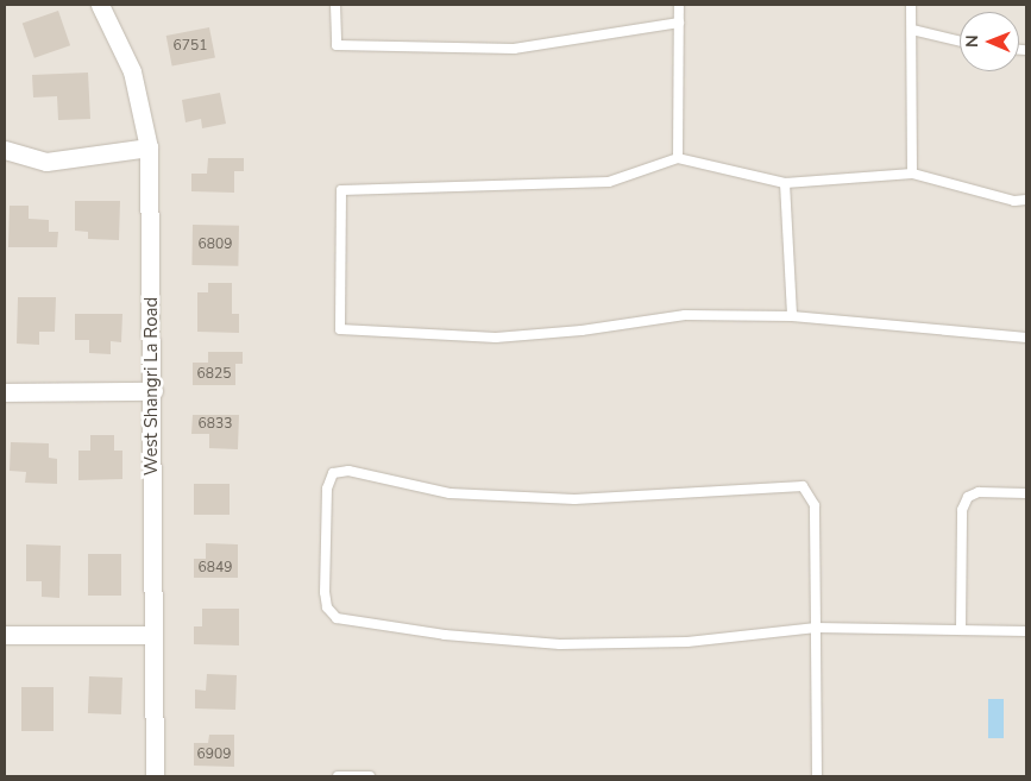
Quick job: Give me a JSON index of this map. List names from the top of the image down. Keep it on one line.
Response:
{"streets":{"street":["West Shangri La Road"]},"house_numbers":["6751","6809","6825","6833","6849","6909"],"north":"left"}
